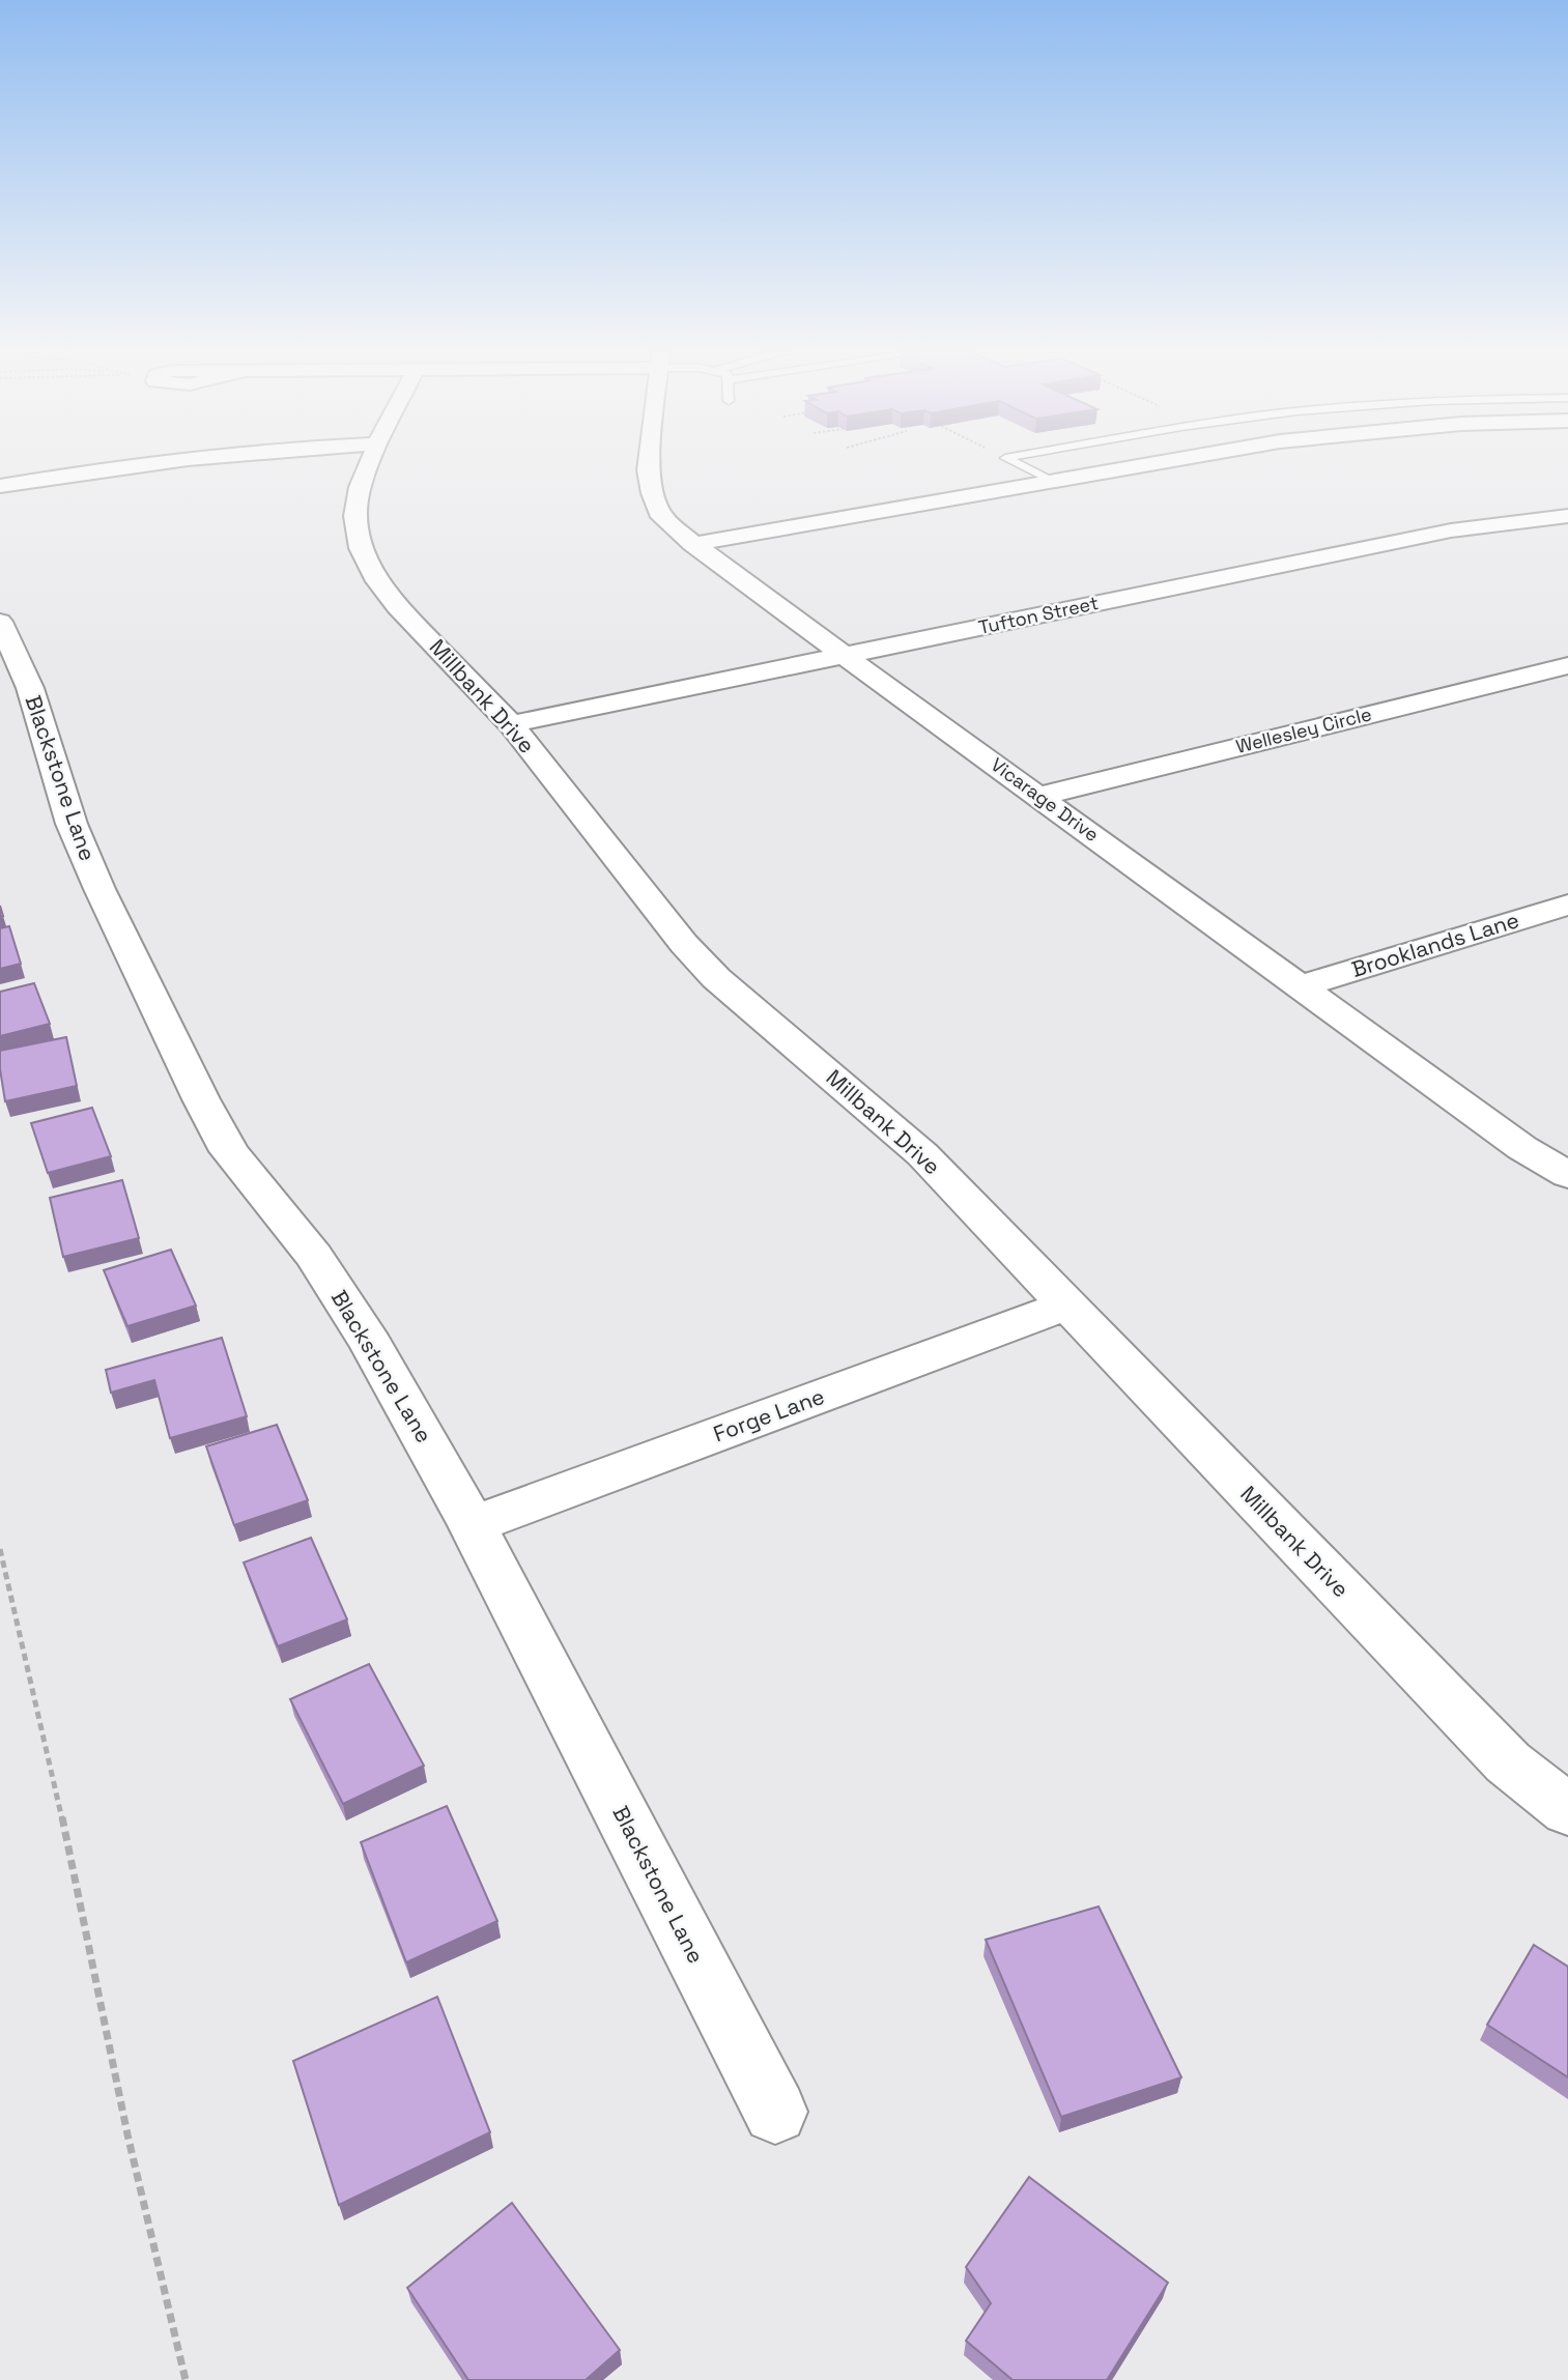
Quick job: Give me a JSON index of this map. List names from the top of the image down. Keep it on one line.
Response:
{"streets":{"street":["Tufton Street","Millbank Drive","Wellesley Circle","Blackstone Lane","Vicarage Drive","Brooklands Lane","Forge Lane"]},"crossings":[["Tufton Street","Millbank Drive"],["Tufton Street","Vicarage Drive"],["Millbank Drive","Forge Lane"],["Wellesley Circle","Vicarage Drive"],["Blackstone Lane","Forge Lane"],["Vicarage Drive","Brooklands Lane"]]}
